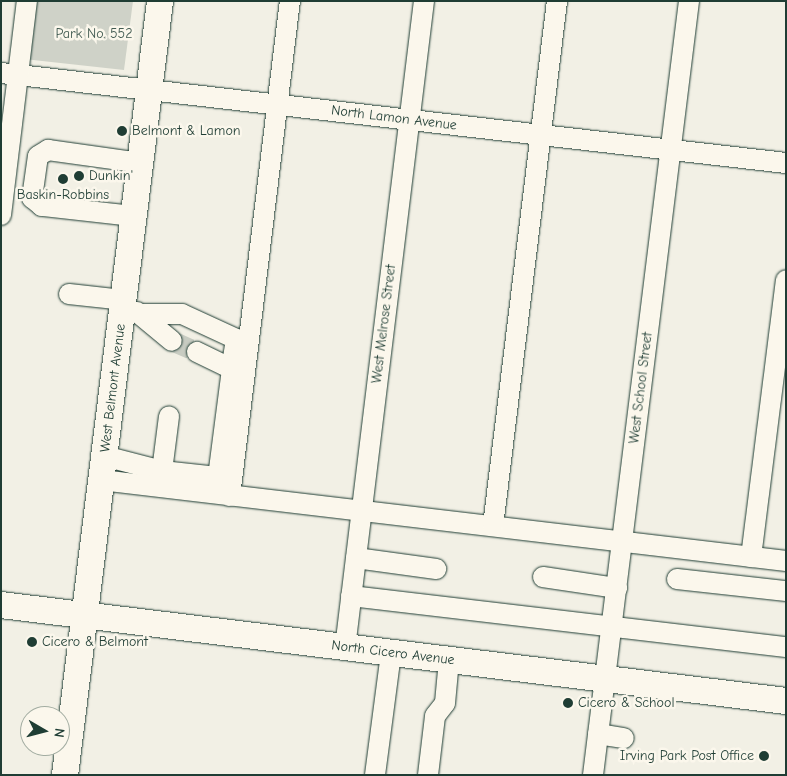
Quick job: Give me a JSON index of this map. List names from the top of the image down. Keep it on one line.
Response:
{"streets":{"main road":["West Belmont Avenue","North Cicero Avenue"],"street":["North Lamon Avenue","West Melrose Street","West School Street"]},"crossings":[["North Lamon Avenue","West Melrose Street"],["North Lamon Avenue","West Belmont Avenue"],["North Lamon Avenue","West School Street"],["West Melrose Street","North Cicero Avenue"],["West Belmont Avenue","North Cicero Avenue"],["West School Street","North Cicero Avenue"]],"parks":["Park No. 552"],"places":["Belmont & Lamon","Dunkin'","Baskin-Robbins","Cicero & Belmont","Cicero & School","Irving Park Post Office"],"north":"right"}
